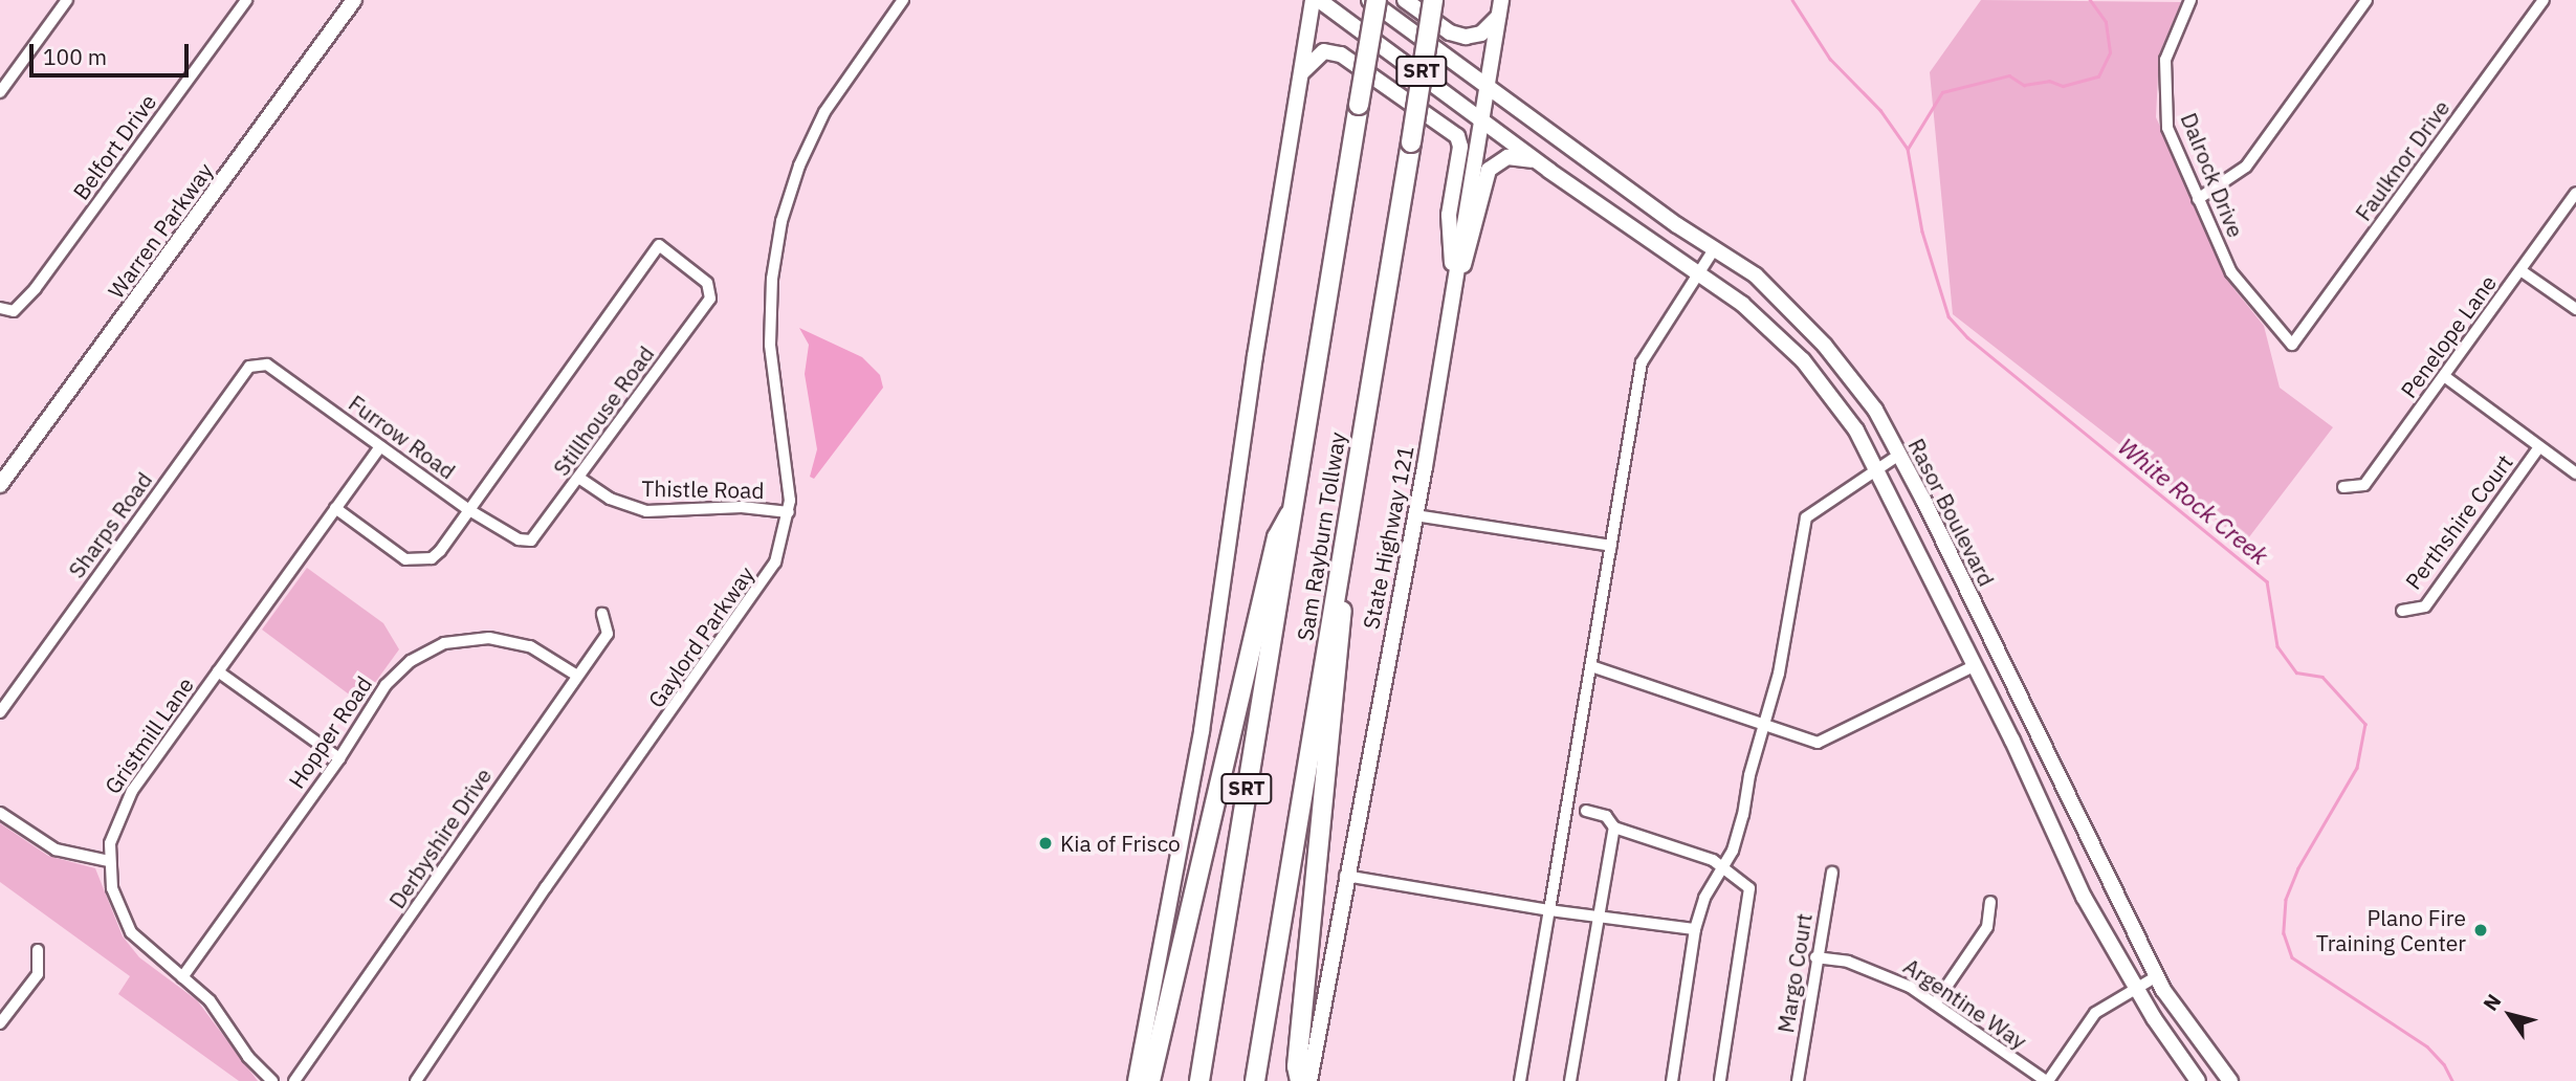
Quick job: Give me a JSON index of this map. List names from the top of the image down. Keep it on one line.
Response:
{"streets":{"highway":["SRT","Sam Rayburn Tollway"],"main road":["Warren Parkway","Rasor Boulevard","State Highway 121"],"street":["Belfort Drive","Faulknor Drive","Dalrock Drive","Penelope Lane","Stillhouse Road","Furrow Road","Thistle Road","Perthshire Court","Sharps Road","Gaylord Parkway","Hopper Road","Gristmill Lane","Derbyshire Drive","Margo Court","Argentine Way"]},"crossings":[["Faulknor Drive","Dalrock Drive"],["Stillhouse Road","Furrow Road"],["Stillhouse Road","Thistle Road"],["Furrow Road","Sharps Road"],["Furrow Road","Gristmill Lane"],["Thistle Road","Gaylord Parkway"],["Rasor Boulevard","State Highway 121"],["Hopper Road","Gristmill Lane"],["Hopper Road","Derbyshire Drive"],["Margo Court","Argentine Way"]],"water":["White Rock Creek"],"places":["Kia of Frisco","Plano Fire Training Center"],"scale_bar":"100 m","north":"top left"}
